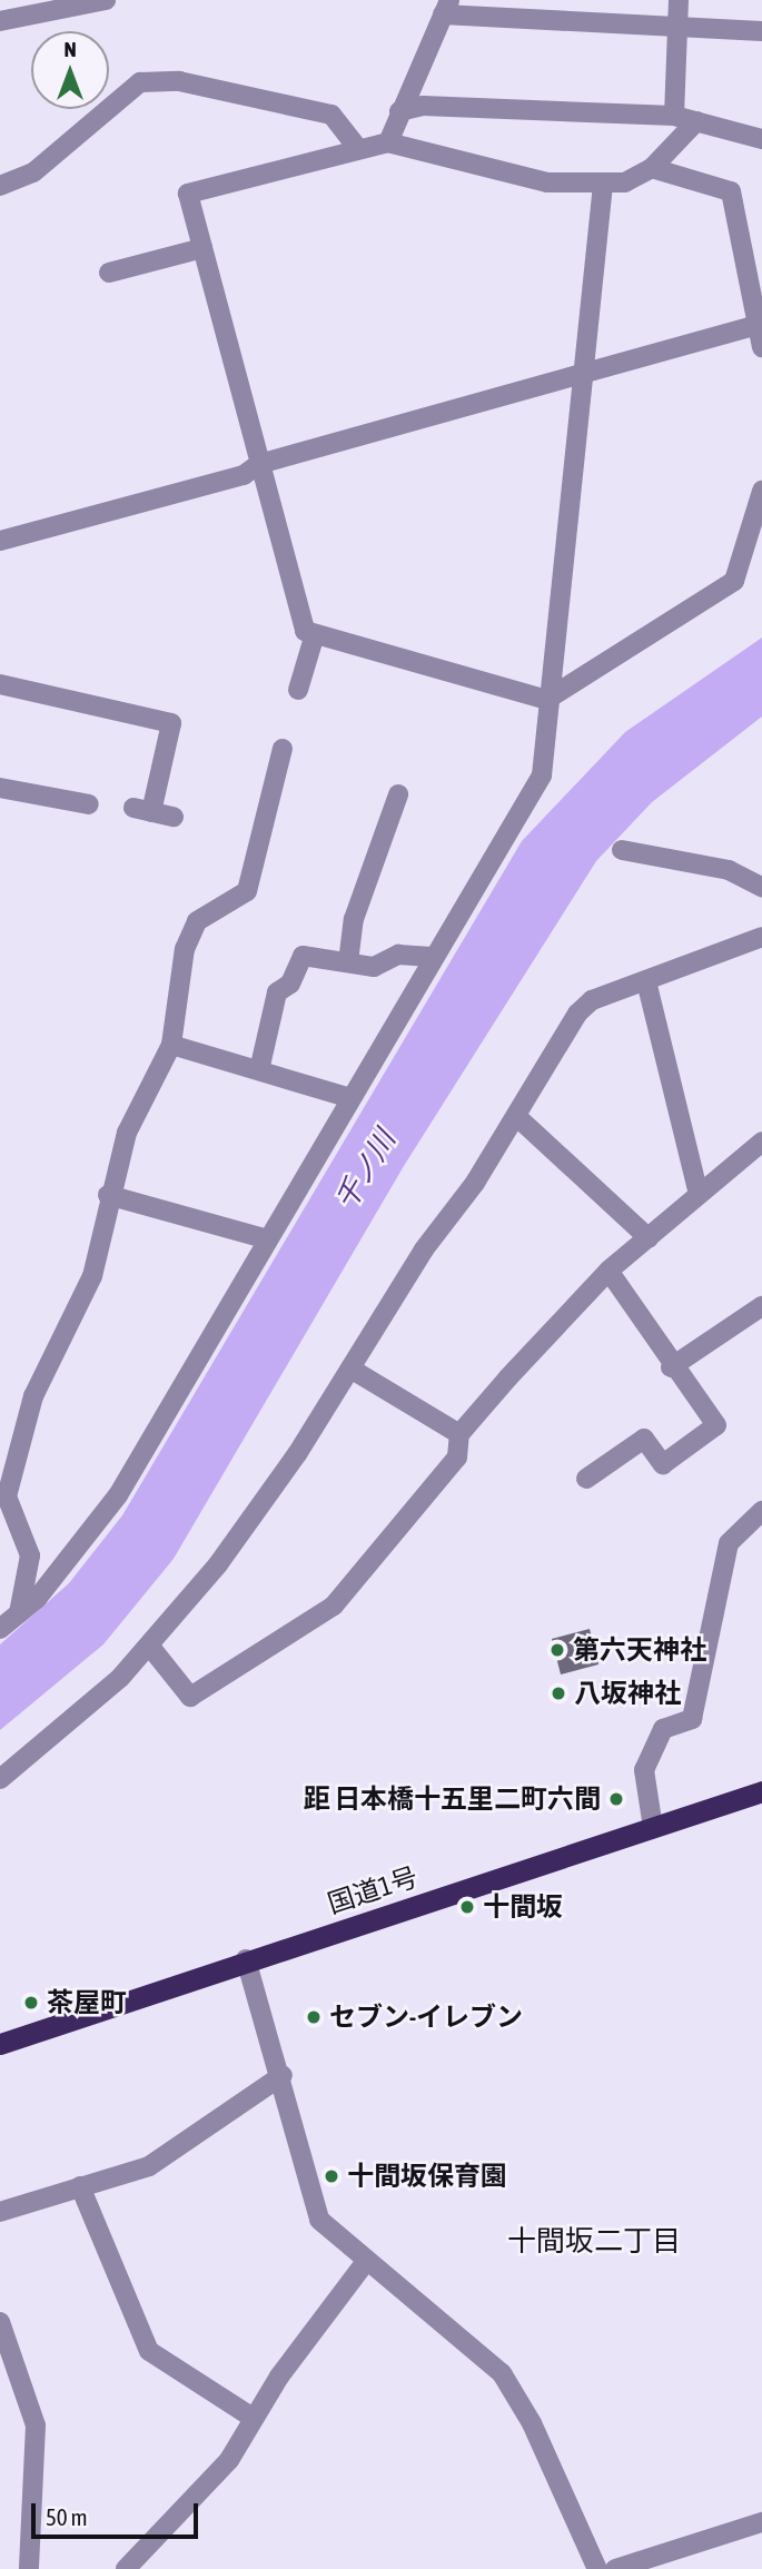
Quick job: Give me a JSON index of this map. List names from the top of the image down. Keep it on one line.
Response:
{"streets":{"highway":["国道1号"]},"districts":["十間坂二丁目"],"water":["千ノ川"],"places":["第六天神社","八坂神社","距 日本橋十五里二町六間","十間坂","茶屋町","セブン-イレブン","十間坂保育園"],"scale_bar":"50 m","north":"top"}
